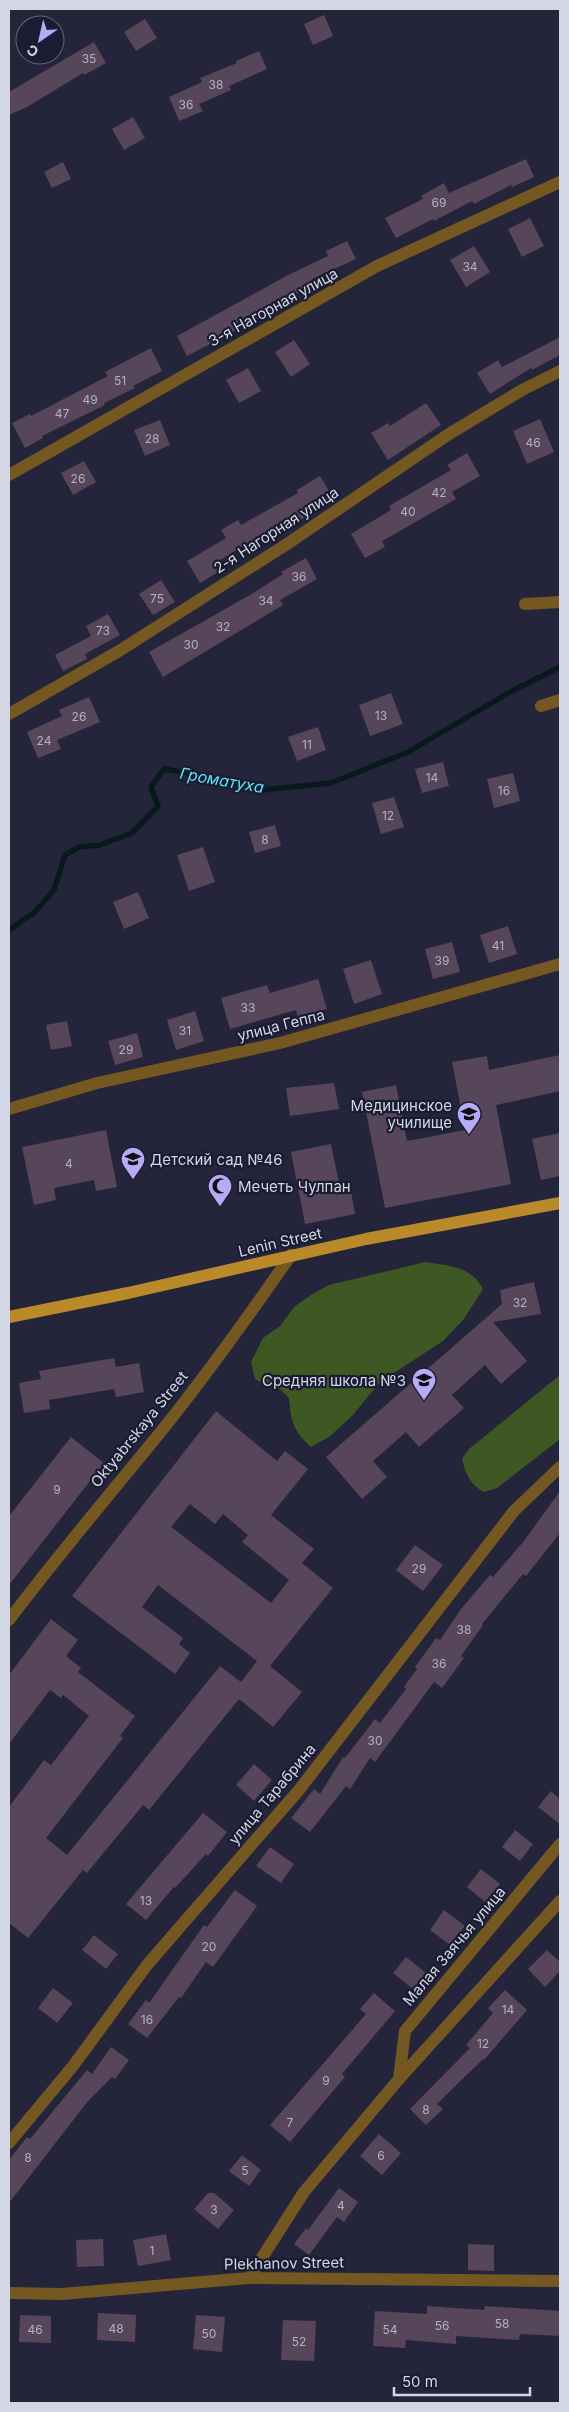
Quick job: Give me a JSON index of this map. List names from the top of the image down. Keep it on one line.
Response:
{"streets":{"main road":["Lenin Street"],"street":["3-я Нагорная улица","2-я Нагорная улица","улица Геппа","Oktyabrskaya Street","улица Тарабрина","Малая Заячья улица","Plekhanov Street"]},"crossings":[["Lenin Street","Oktyabrskaya Street"]],"water":["Громатуха"],"places":{"school or university":["Медицинское училище","Детский сад №46","Средняя школа №3"],"mosque":["Мечеть Чулпан"]},"house_numbers":["35","38","36","69","34","51","49","47","28","46","26","42","40","36","75","34","32","73","30","13","26","24","11","14","16","12","8","41","39","33","31","29","4","32","9","29","38","36","30","13","20","14","16","12","9","8","7","6","8","5","4","3","1","58","56","48","46","54","50","52"],"scale_bar":"50 m","north":"bottom left"}
